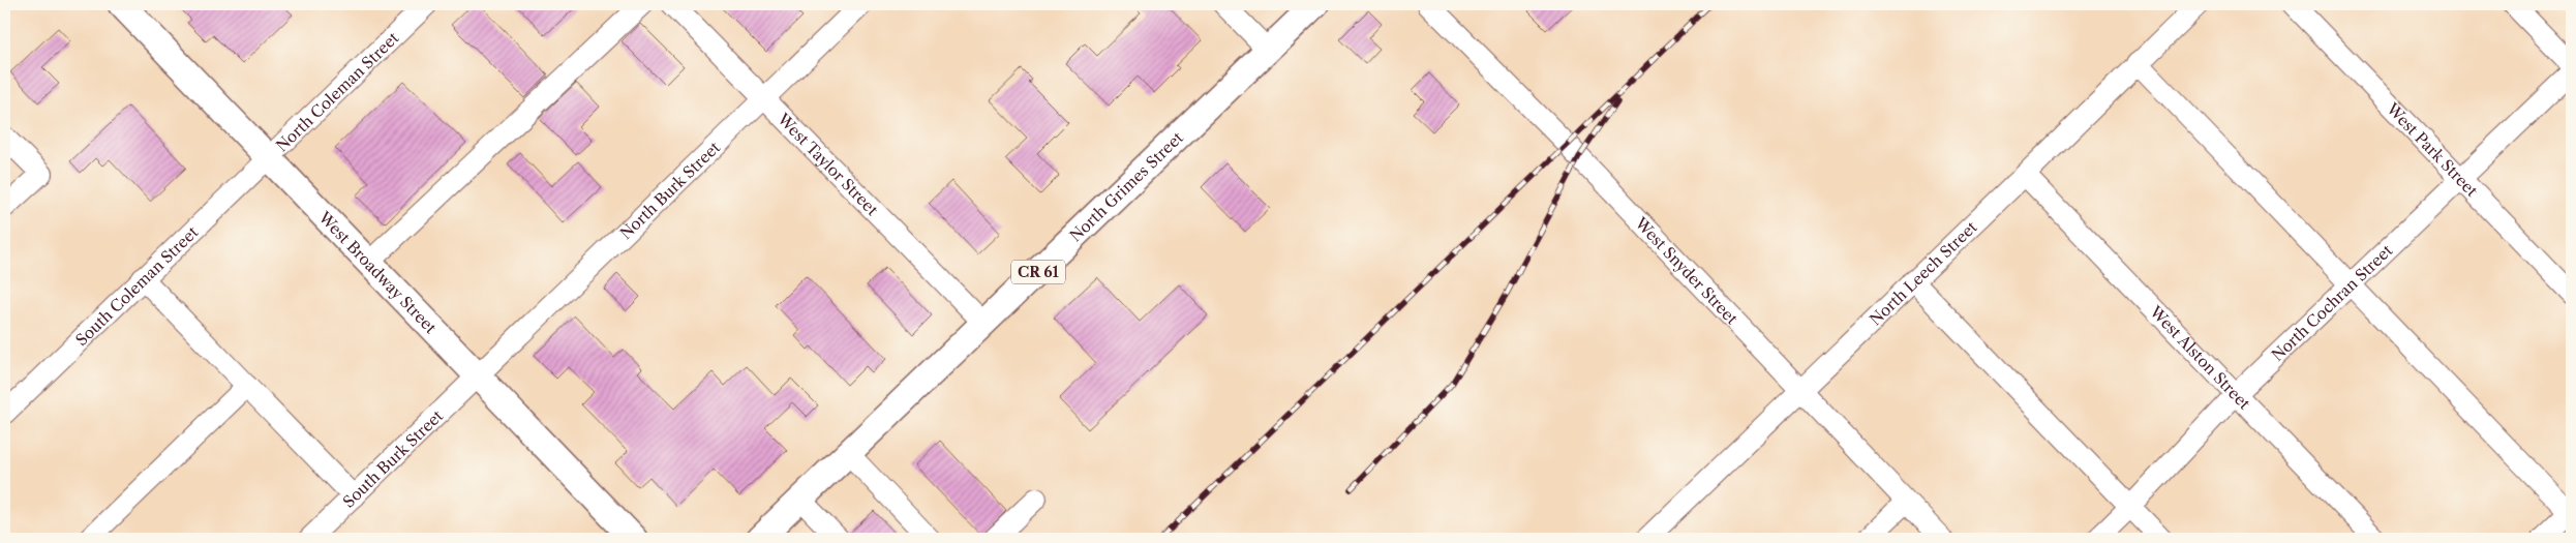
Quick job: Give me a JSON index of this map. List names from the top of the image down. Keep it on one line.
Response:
{"streets":{"main road":["North Grimes Street","West Broadway Street","CR 61"],"street":["North Coleman Street","West Park Street","West Taylor Street","North Burk Street","West Snyder Street","North Leech Street","South Coleman Street","North Cochran Street","West Alston Street","South Burk Street"]},"crossings":[["North Coleman Street","West Broadway Street"],["North Coleman Street","South Coleman Street"],["West Park Street","North Cochran Street"],["West Taylor Street","North Grimes Street"],["West Taylor Street","North Burk Street"],["North Burk Street","West Broadway Street"],["North Burk Street","South Burk Street"],["West Snyder Street","North Leech Street"],["West Broadway Street","South Coleman Street"],["West Broadway Street","South Burk Street"],["North Leech Street","West Alston Street"],["North Cochran Street","West Alston Street"]]}
